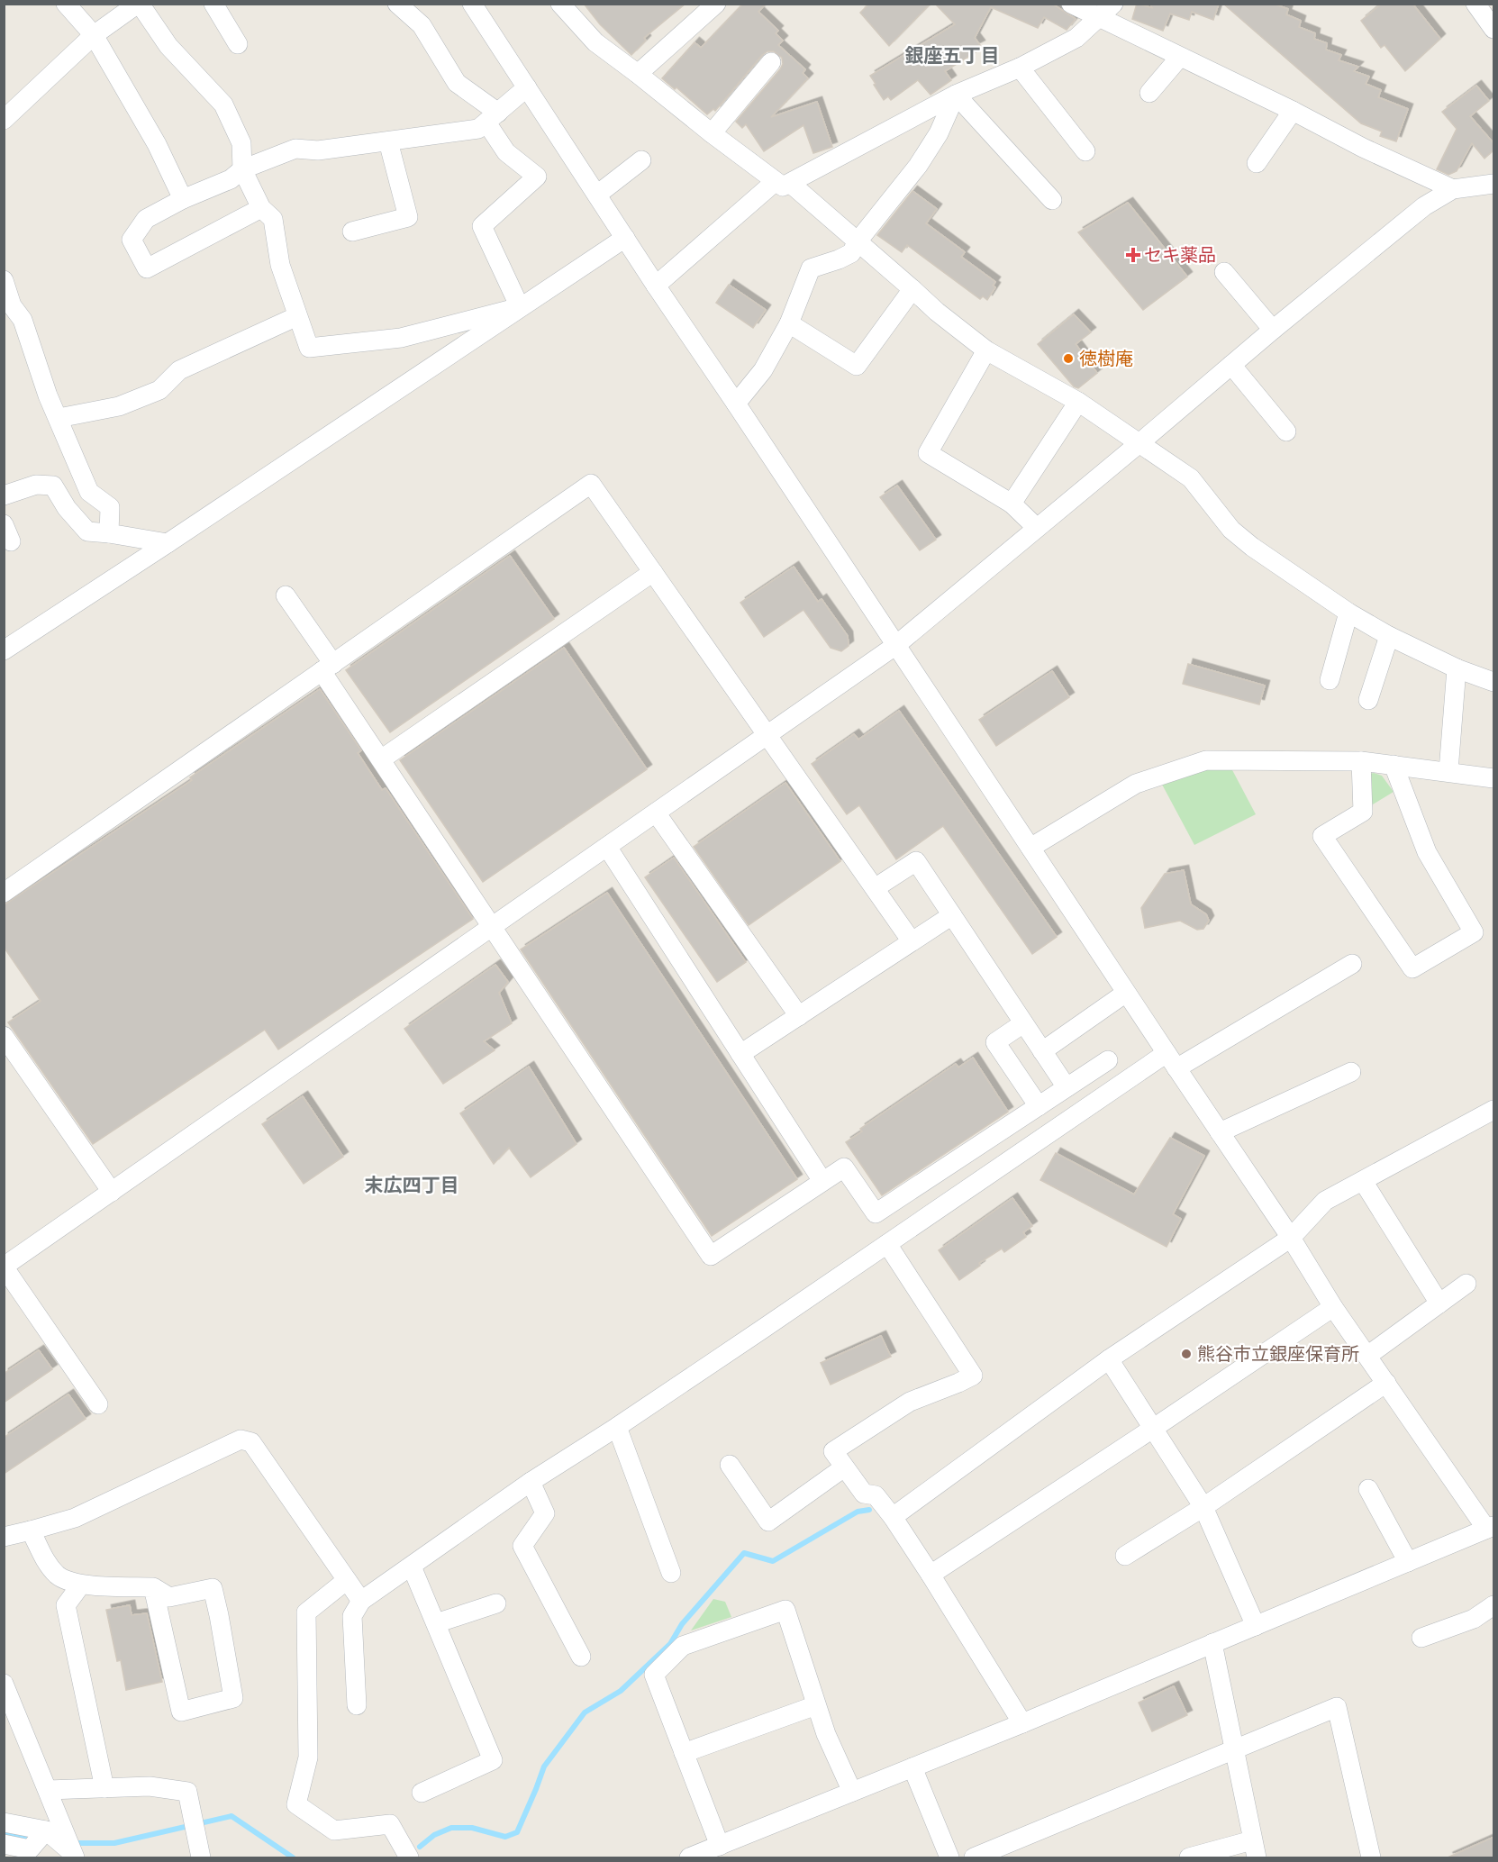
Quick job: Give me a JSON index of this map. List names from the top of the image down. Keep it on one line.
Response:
{"districts":["銀座五丁目","末広四丁目"],"places":{"health":["セキ薬品"],"other":["徳樹庵","熊谷市立銀座保育所"]}}
